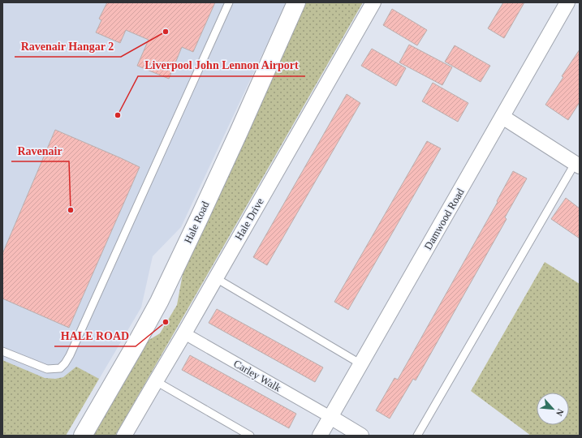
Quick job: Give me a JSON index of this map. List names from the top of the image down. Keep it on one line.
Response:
{"streets":{"street":["Hale Drive","Damwood Road","Hale Road","Carley Walk"]},"crossings":[["Hale Drive","Carley Walk"],["Damwood Road","Carley Walk"]],"places":["Ravenair Hangar 2","Liverpool John Lennon Airport","Ravenair","HALE ROAD"],"north":"bottom right"}
